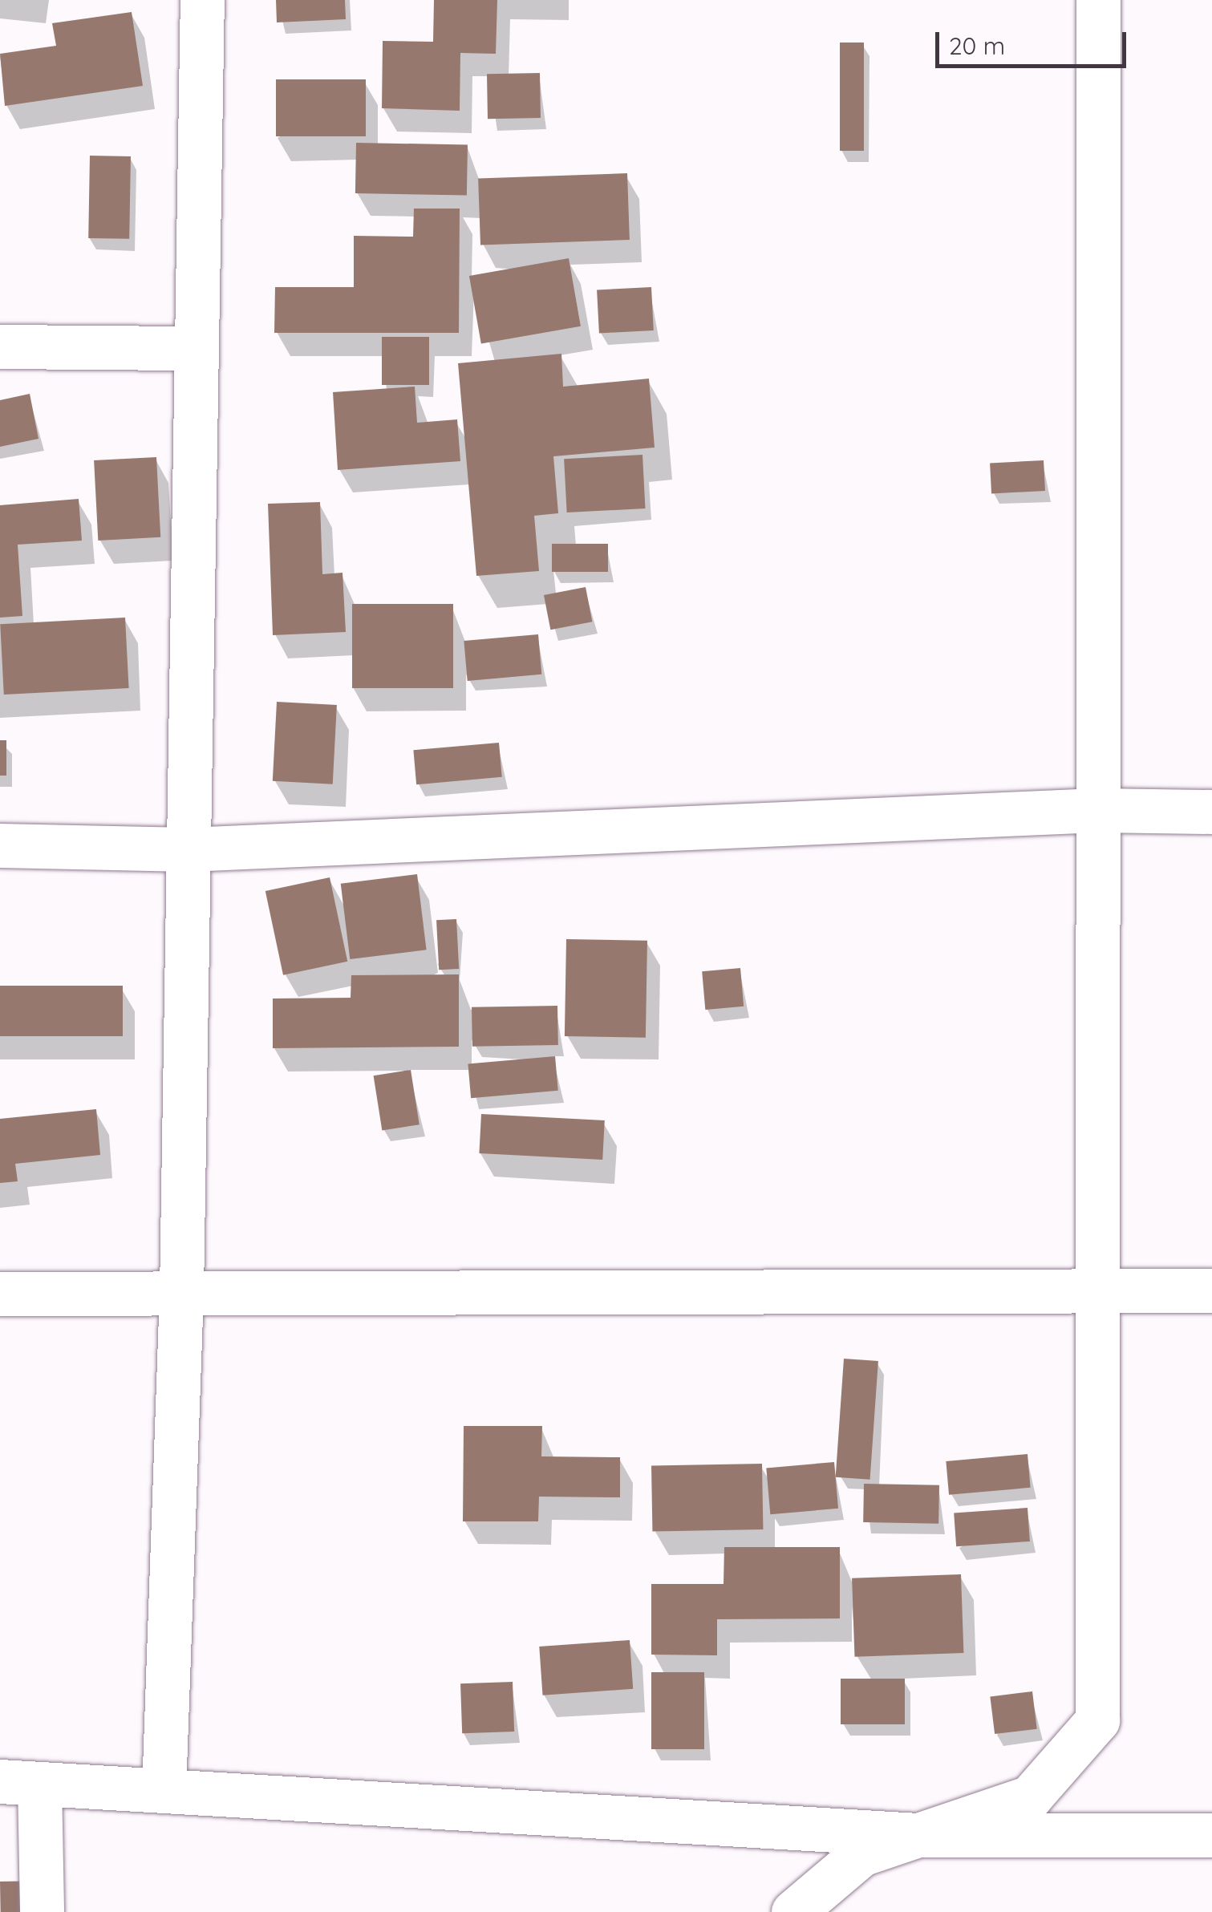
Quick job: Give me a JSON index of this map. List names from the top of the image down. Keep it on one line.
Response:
{"scale_bar":"20 m"}
